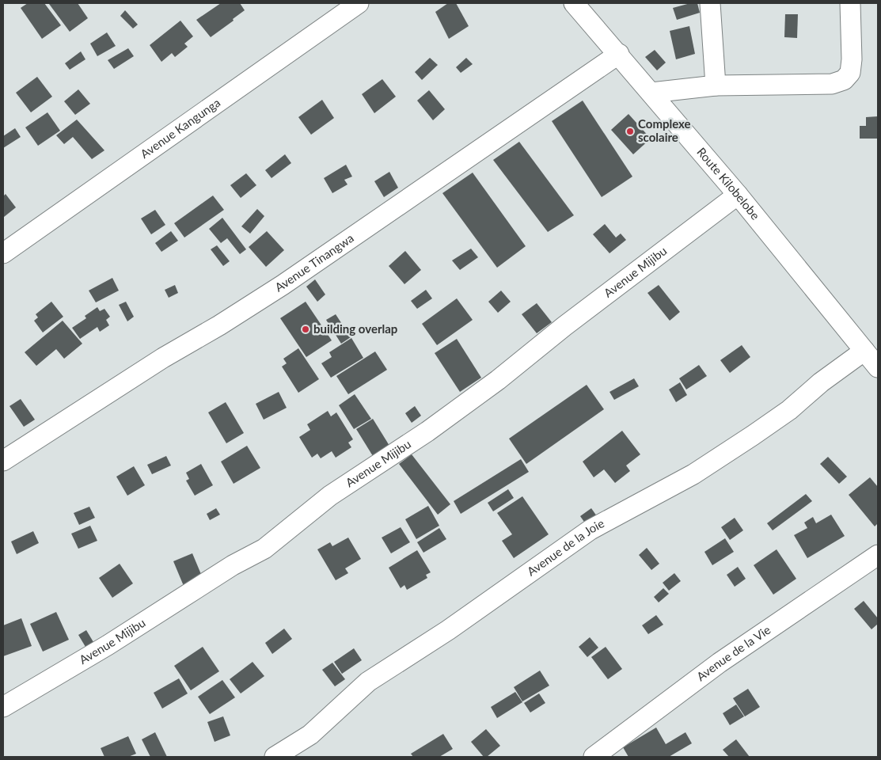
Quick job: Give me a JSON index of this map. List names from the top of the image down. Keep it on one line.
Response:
{"streets":{"street":["Avenue Kangunga","Route Kilobelobe","Avenue Tinangwa","Avenue Mijibu","Avenue de la Joie","Avenue de la Vie"]},"crossings":[["Route Kilobelobe","Avenue Tinangwa"],["Route Kilobelobe","Avenue Mijibu"],["Route Kilobelobe","Avenue de la Joie"]],"places":["Complexe scolaire","building overlap"]}
